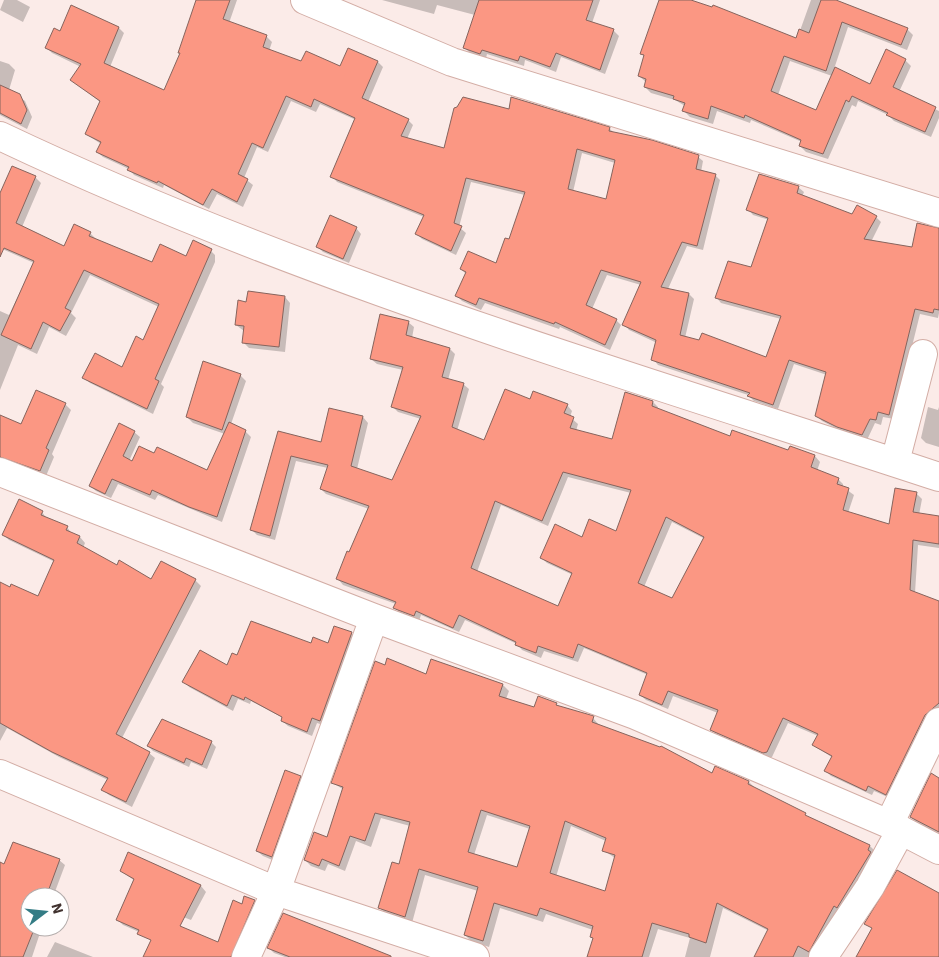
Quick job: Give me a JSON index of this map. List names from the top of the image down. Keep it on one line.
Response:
{"north":"right"}
